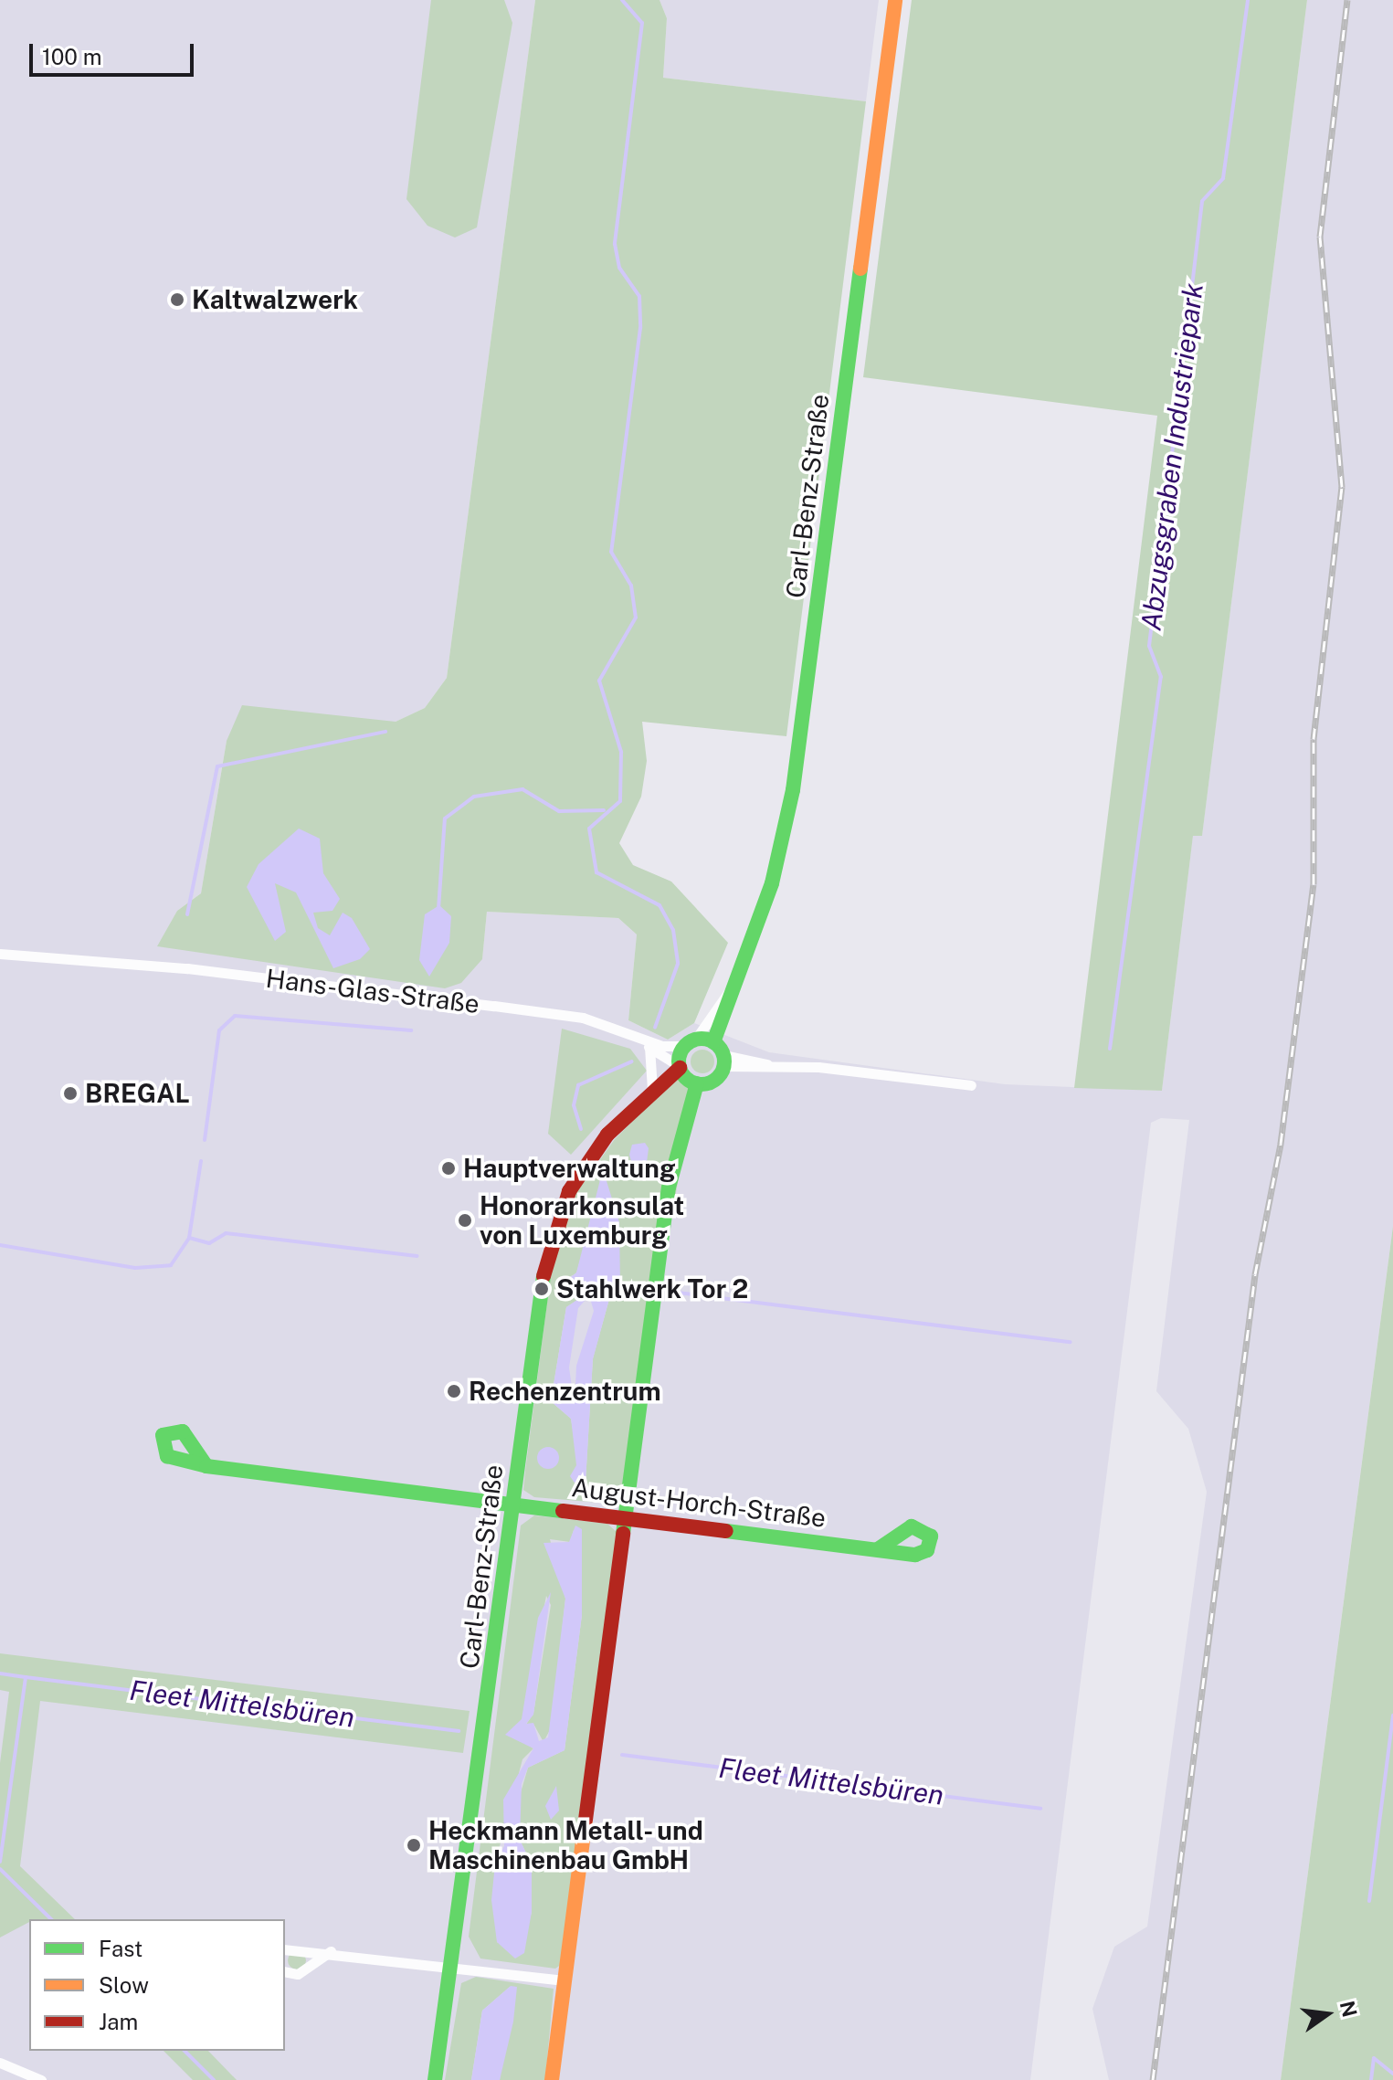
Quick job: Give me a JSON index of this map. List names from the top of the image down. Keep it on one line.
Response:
{"streets":{"street":["Carl-Benz-Straße","Hans-Glas-Straße","August-Horch-Straße"]},"crossings":[["Carl-Benz-Straße","Hans-Glas-Straße"],["Carl-Benz-Straße","August-Horch-Straße"]],"water":["Abzugsgraben Industriepark","Fleet Mittelsbüren"],"places":["Kaltwalzwerk","BREGAL","Hauptverwaltung","Honorarkonsulat von Luxemburg","Stahlwerk Tor 2","Rechenzentrum","Heckmann Metall- und Maschinenbau GmbH"],"legend":["Fast","Slow","Jam"],"scale_bar":"100 m","north":"right"}
